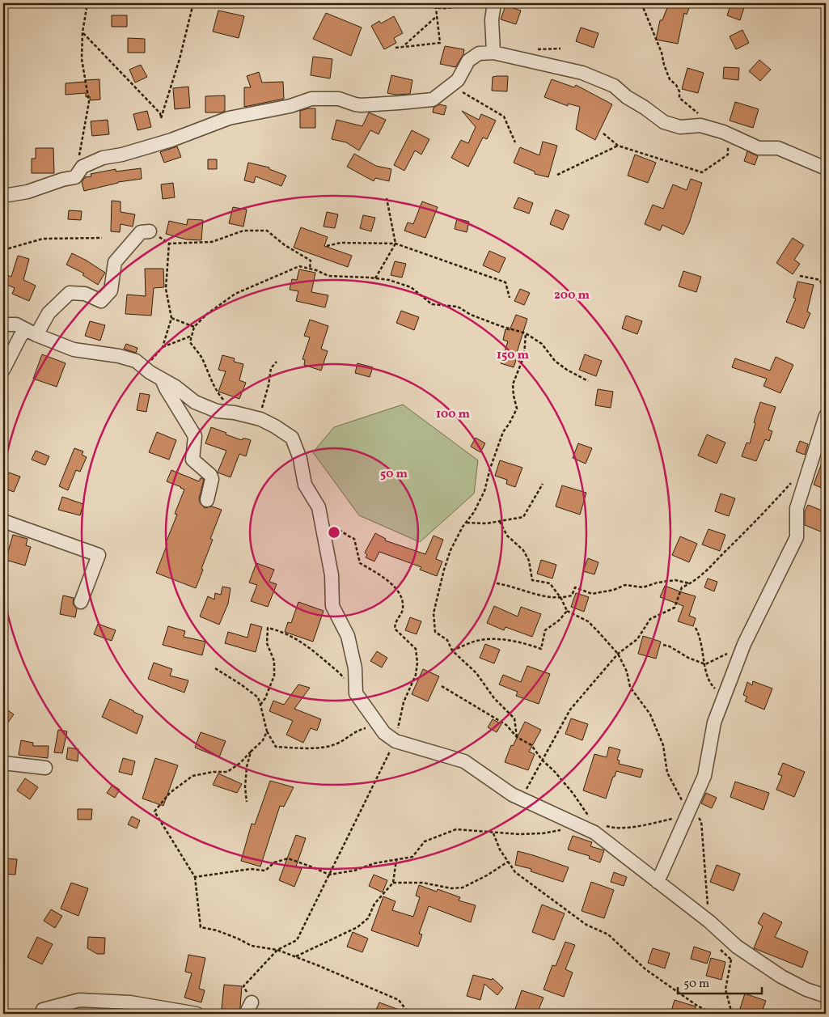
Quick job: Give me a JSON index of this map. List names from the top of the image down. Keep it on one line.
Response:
{"scale_bar":"50 m","rings":["200 m","150 m","100 m","50 m"]}
